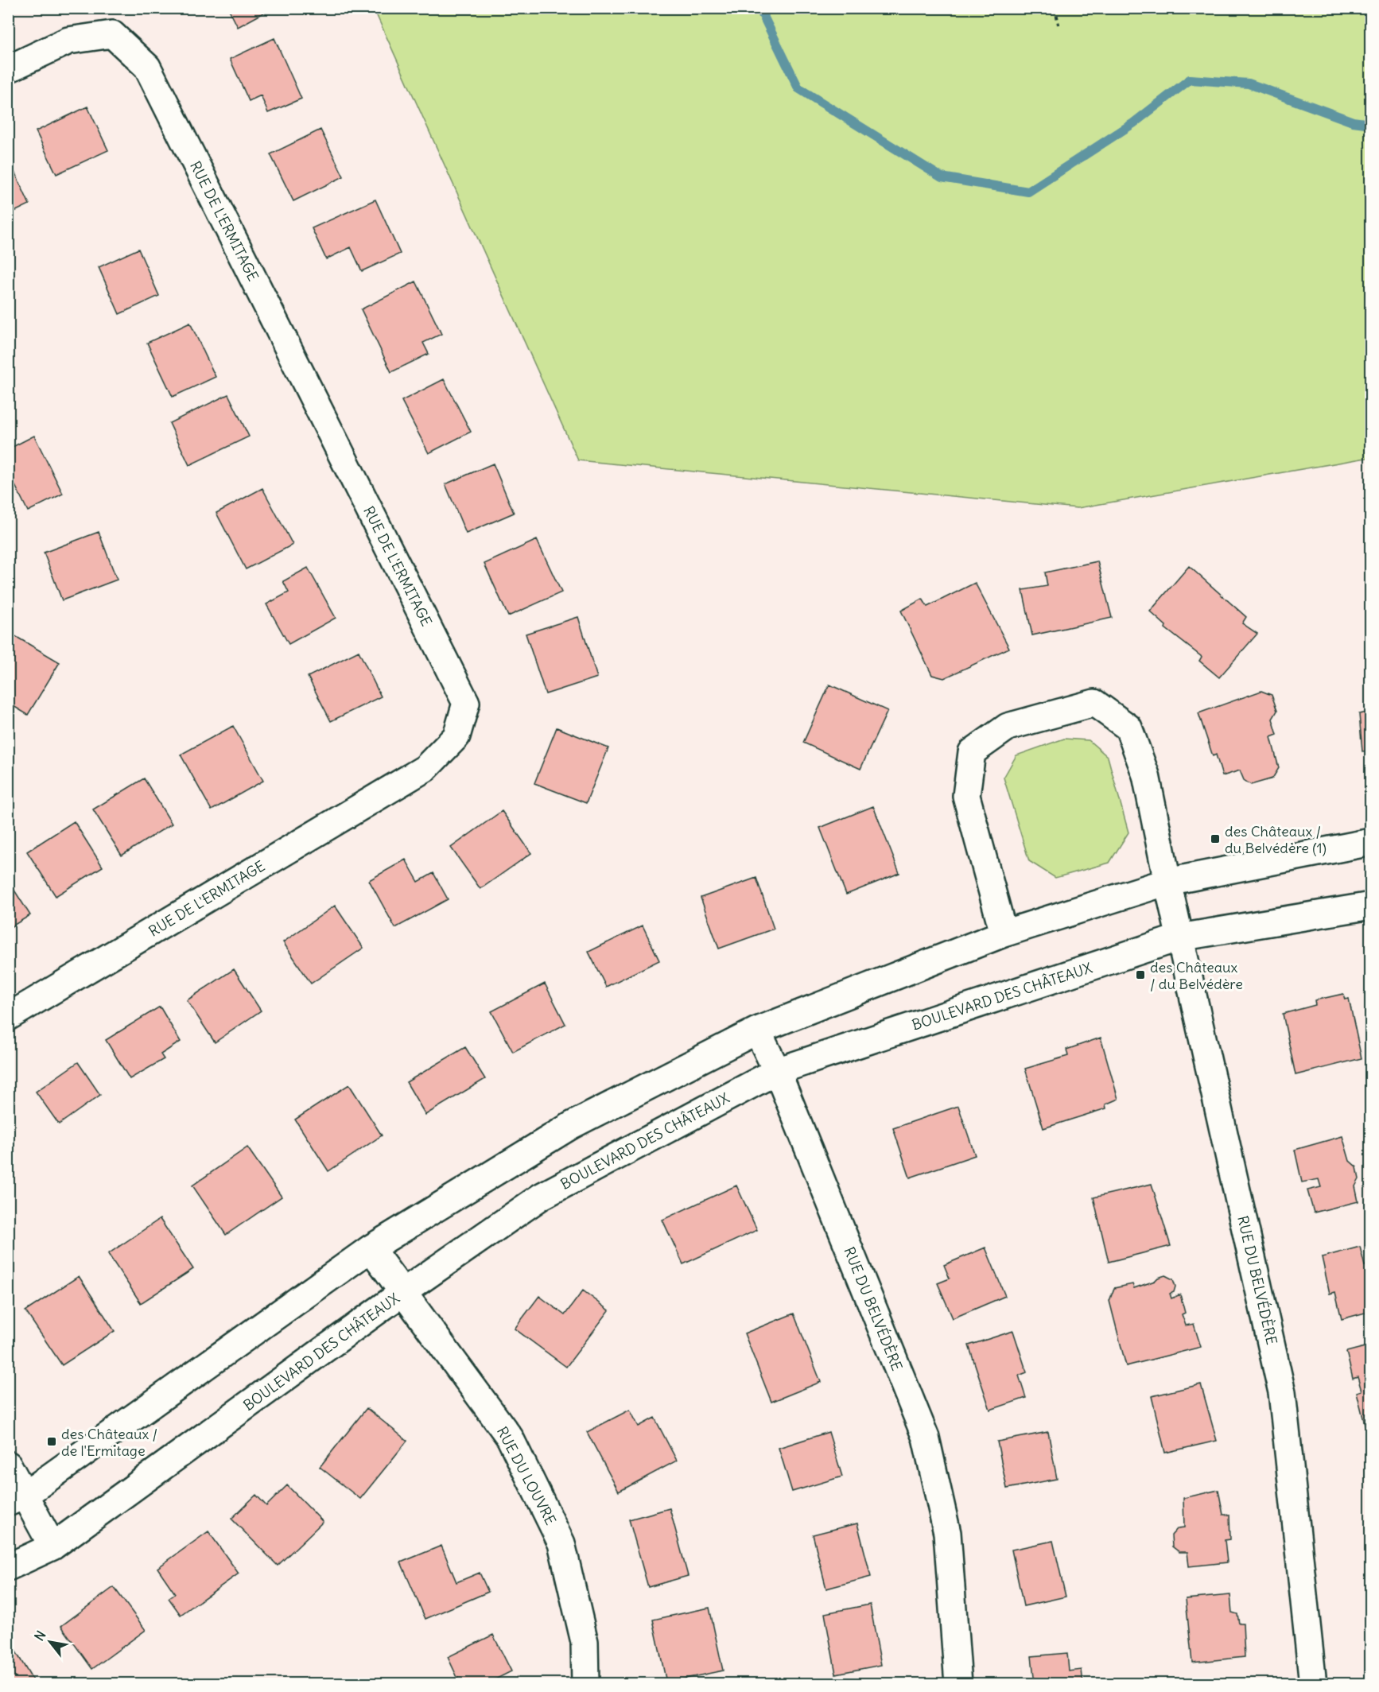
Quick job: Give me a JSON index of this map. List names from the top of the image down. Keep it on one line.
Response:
{"streets":{"street":["RUE DE L'ERMITAGE","BOULEVARD DES CHÂTEAUX","RUE DU BELVÉDÈRE","RUE DU LOUVRE"]},"crossings":[["BOULEVARD DES CHÂTEAUX","RUE DU BELVÉDÈRE"],["BOULEVARD DES CHÂTEAUX","RUE DU LOUVRE"]],"places":{"transit":["des Châteaux / du Belvédère (1)","des Châteaux / du Belvédère","des Châteaux / de l'Ermitage"]},"north":"top left"}
